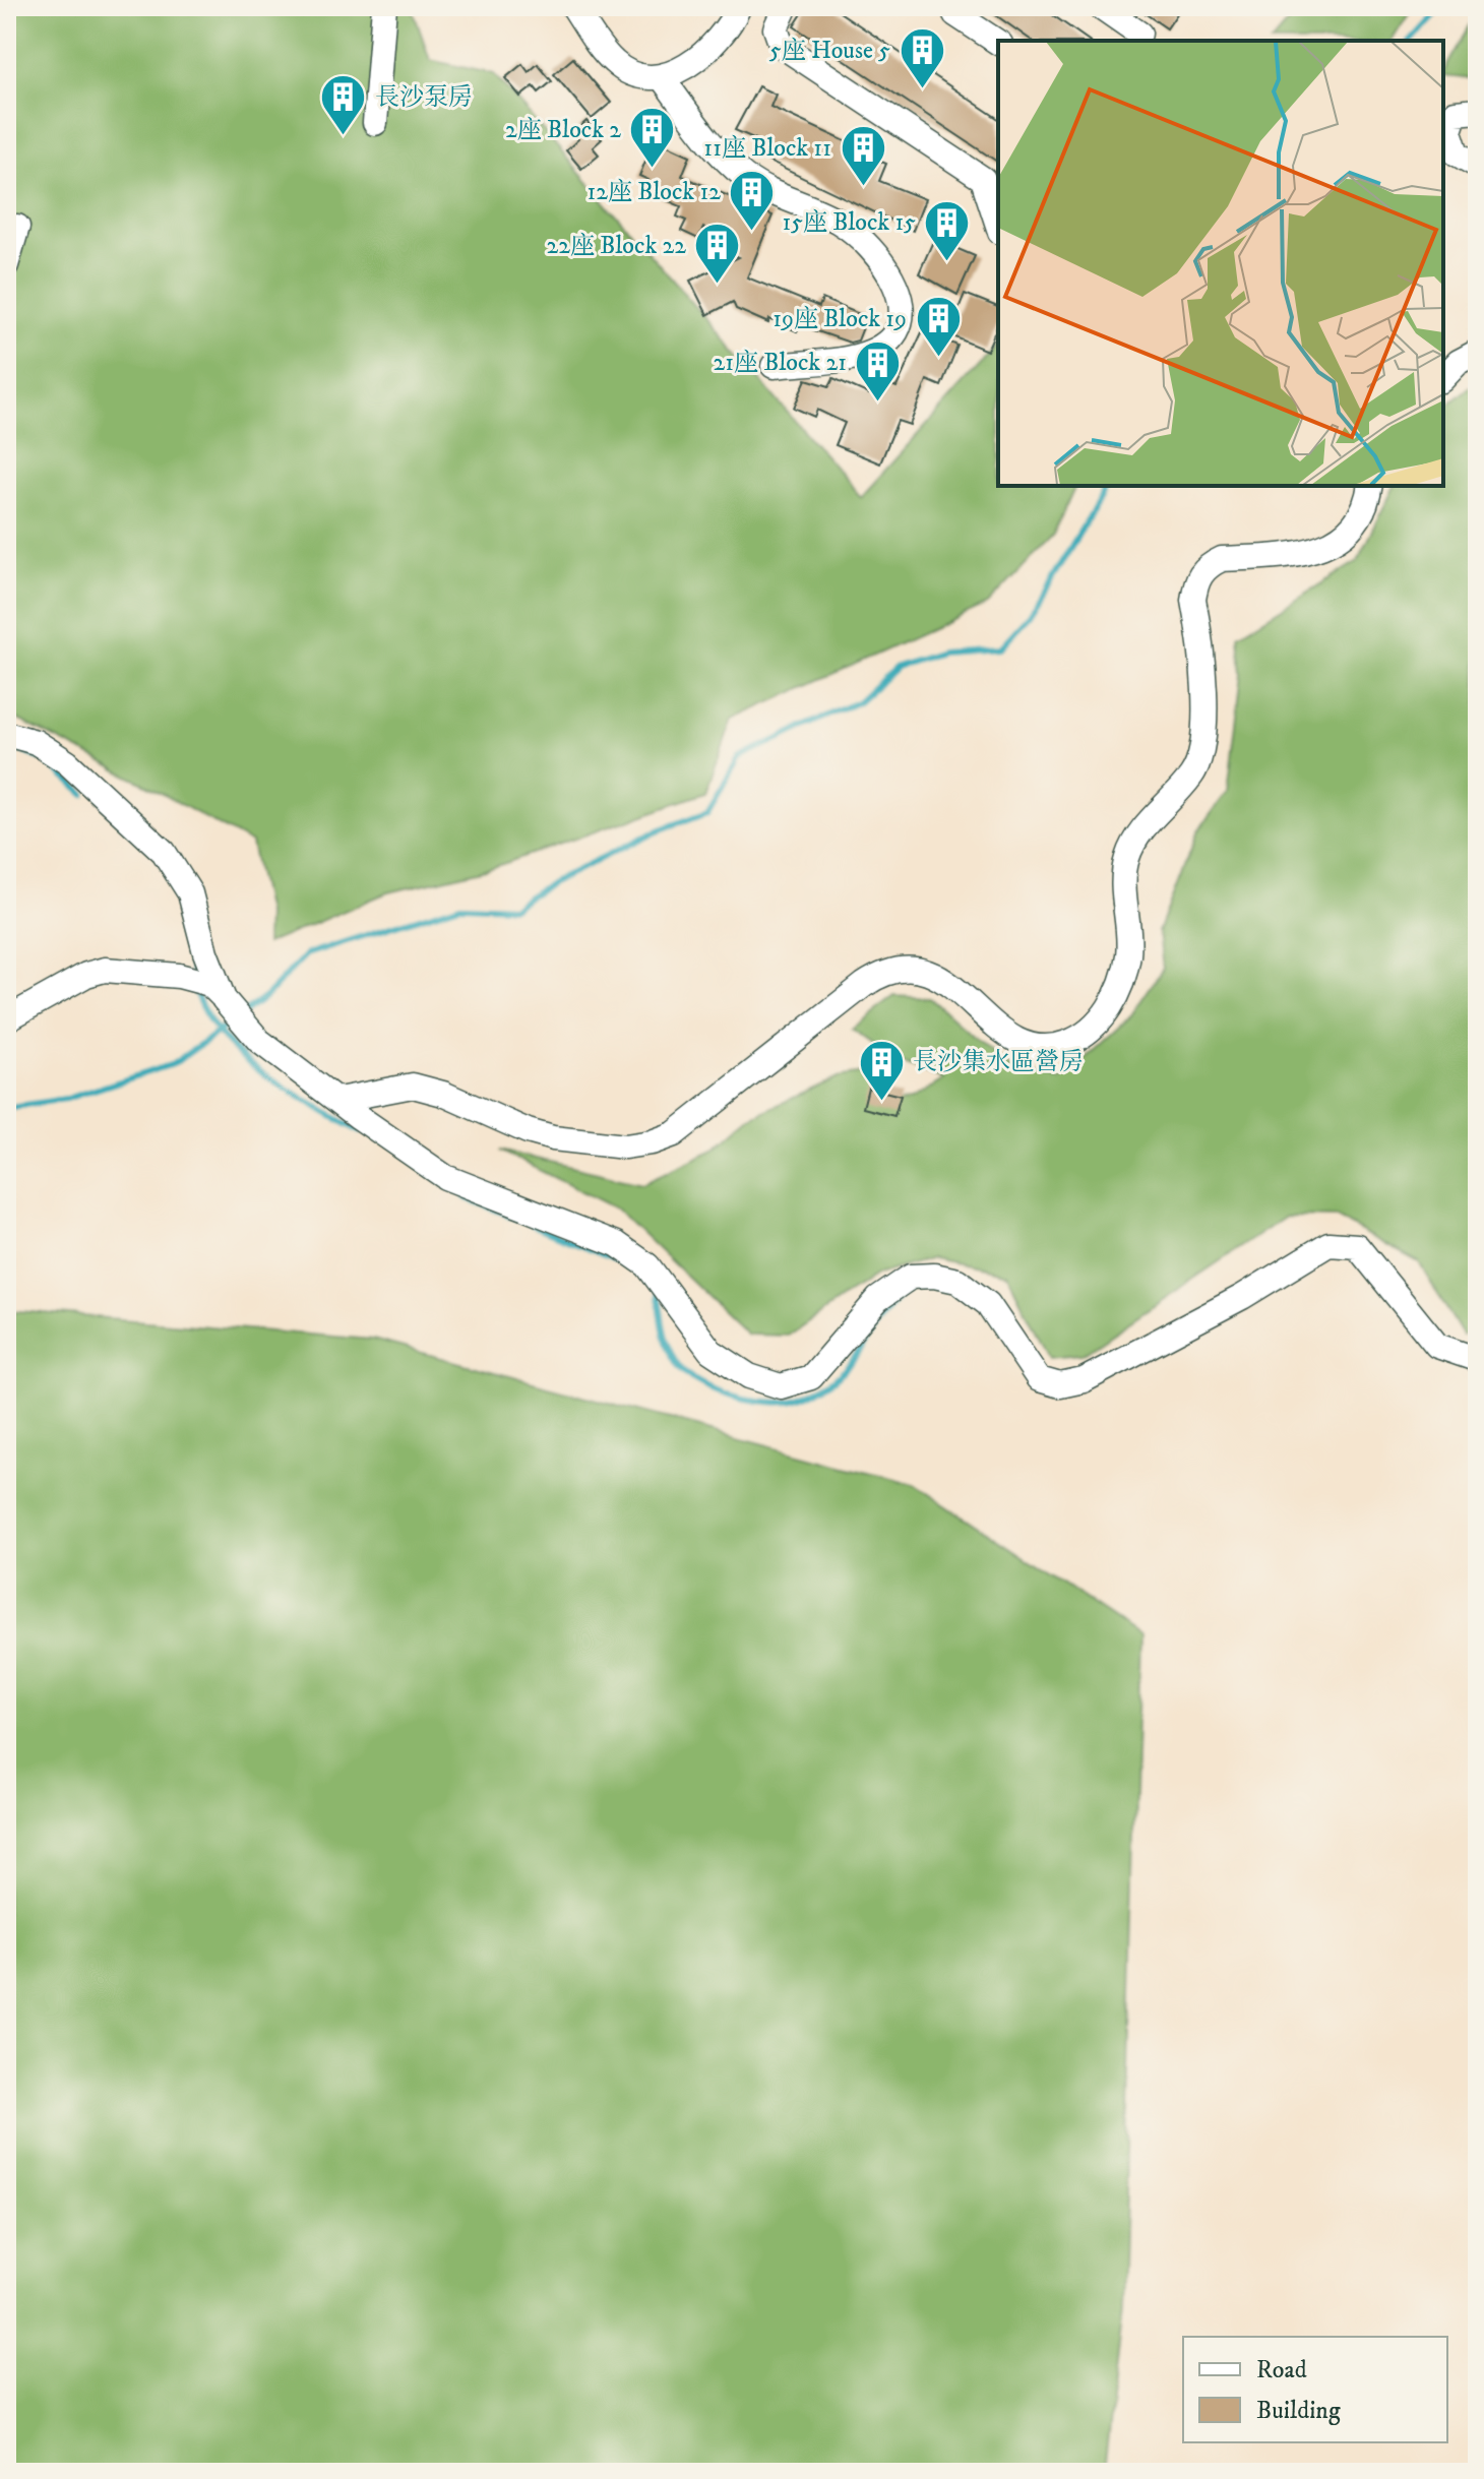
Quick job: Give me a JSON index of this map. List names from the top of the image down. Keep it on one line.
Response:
{"places":{"building":["5座 House 5","長沙泵房","2座 Block 2","11座 Block 11","12座 Block 12","15座 Block 15","22座 Block 22","19座 Block 19","21座 Block 21","長沙集水區營房"]},"legend":["Road","Building"]}
